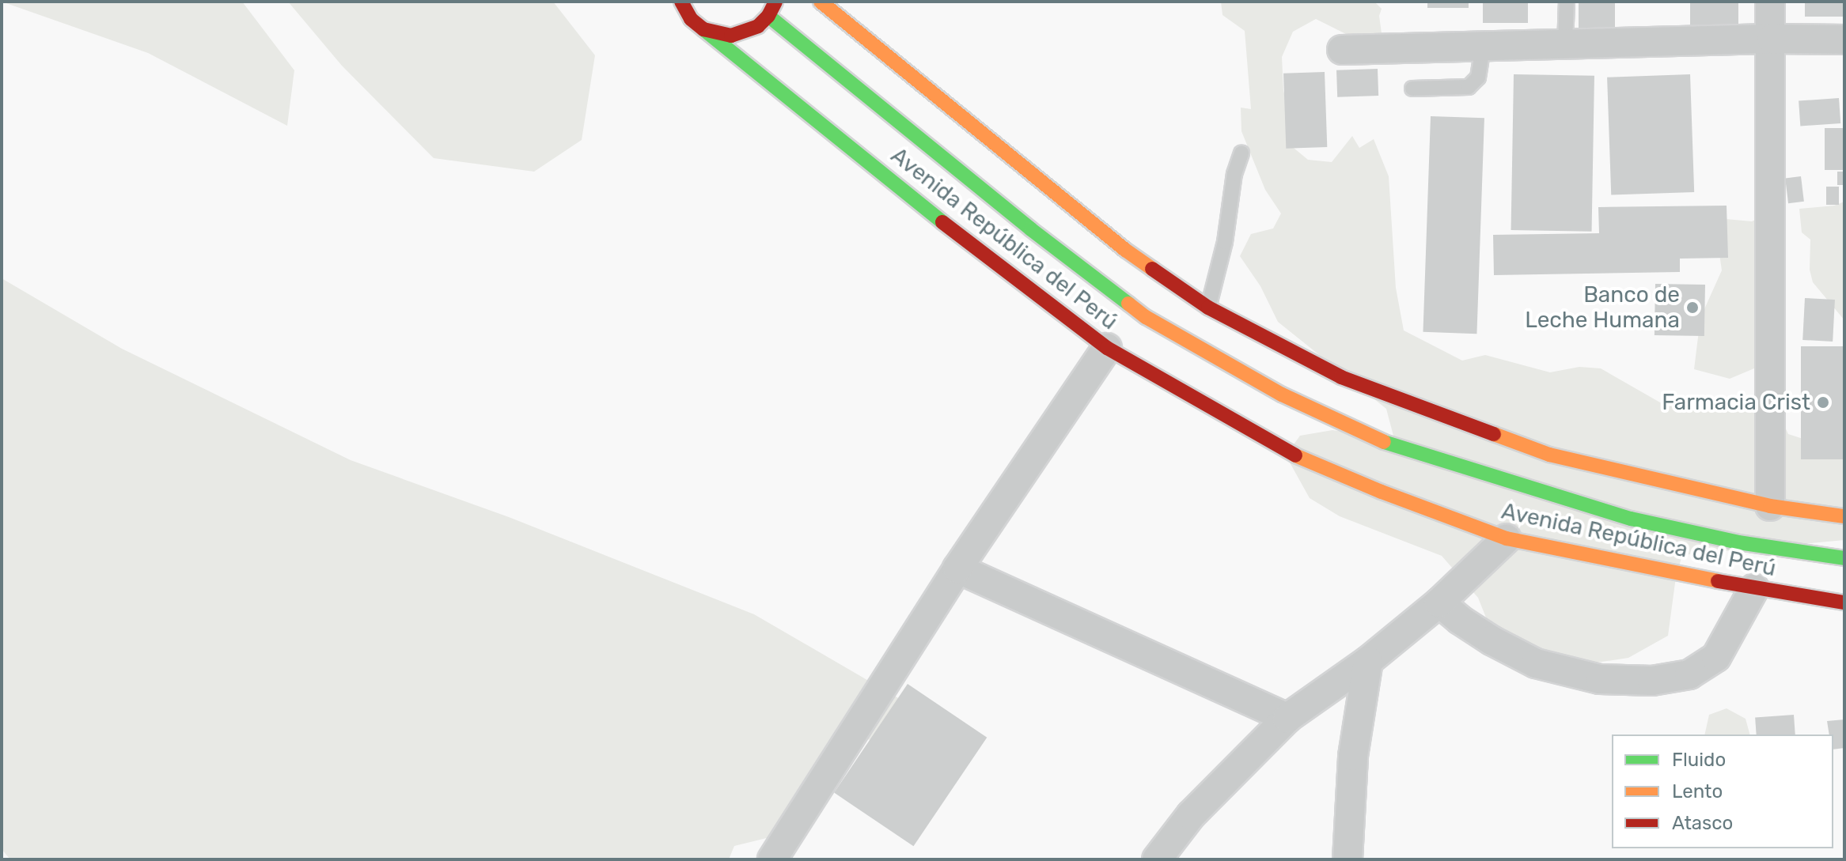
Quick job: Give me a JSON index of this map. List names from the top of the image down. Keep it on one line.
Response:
{"streets":{"main road":["Avenida República del Perú"]},"places":["Banco de Leche Humana","Farmacia Crist"],"legend":["Fluido","Lento","Atasco"]}
